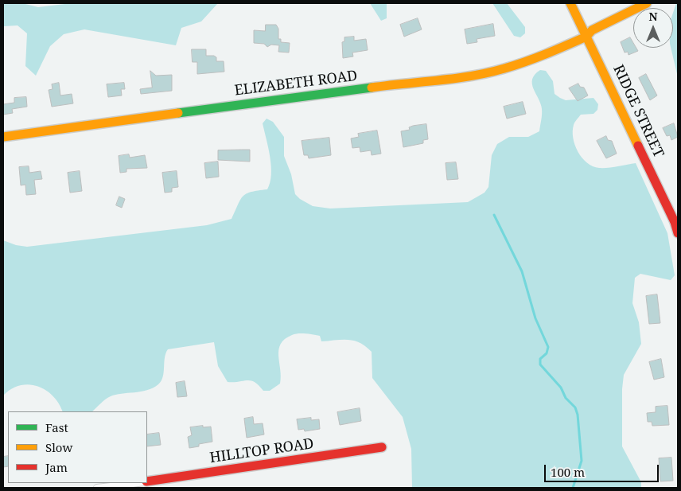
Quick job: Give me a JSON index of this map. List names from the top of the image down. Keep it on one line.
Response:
{"streets":{"street":["ELIZABETH ROAD","RIDGE STREET","HILLTOP ROAD"]},"crossings":[["ELIZABETH ROAD","RIDGE STREET"]],"legend":["Fast","Slow","Jam"],"scale_bar":"100 m","north":"top"}
